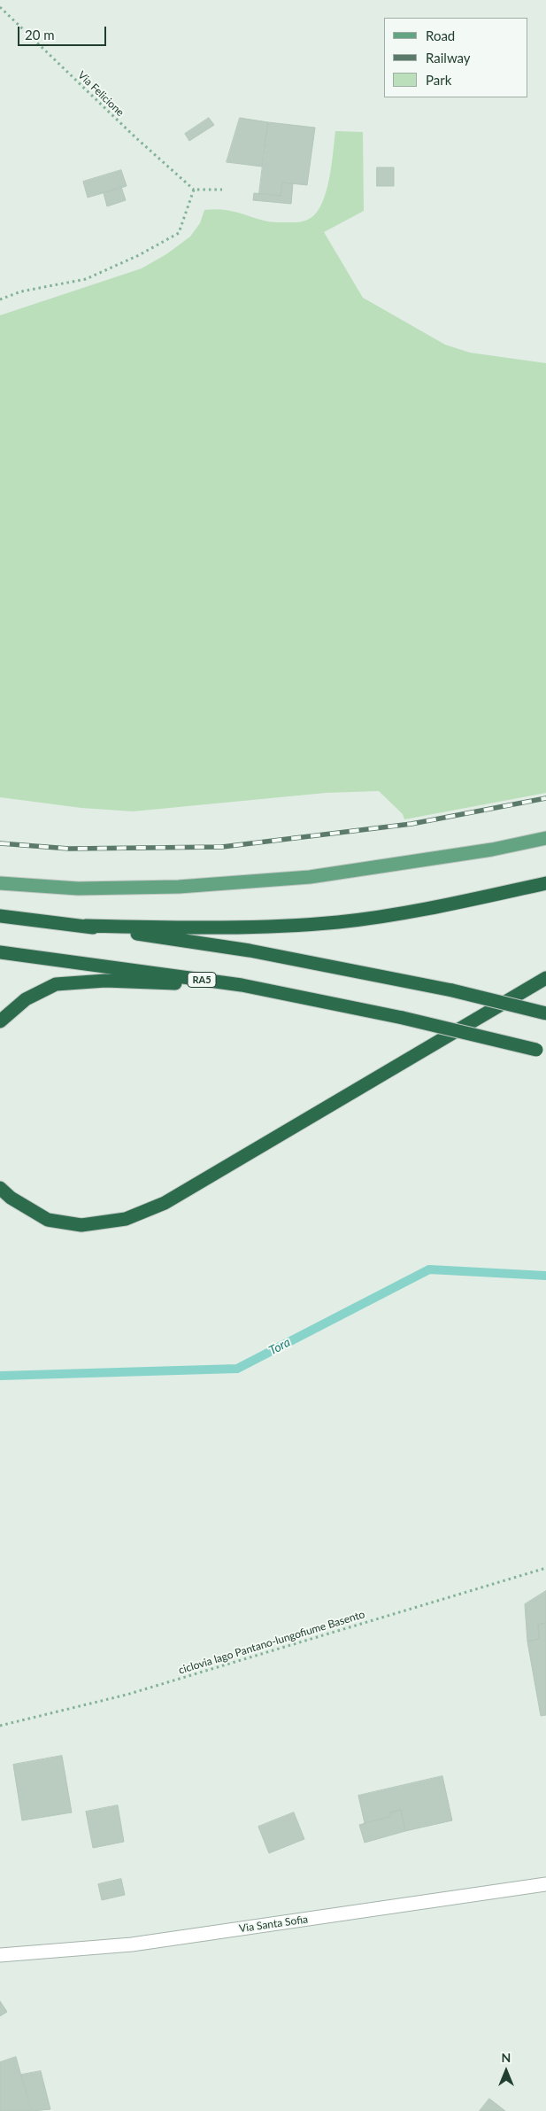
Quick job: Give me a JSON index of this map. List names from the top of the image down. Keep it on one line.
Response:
{"streets":{"highway":["RA5"],"street":["Via Santa Sofia"],"path":["Via Felicione","ciclovia lago Pantano-lungofiume Basento"]},"water":["Tora"],"legend":["Road","Railway","Park"],"scale_bar":"20 m","north":"top"}
